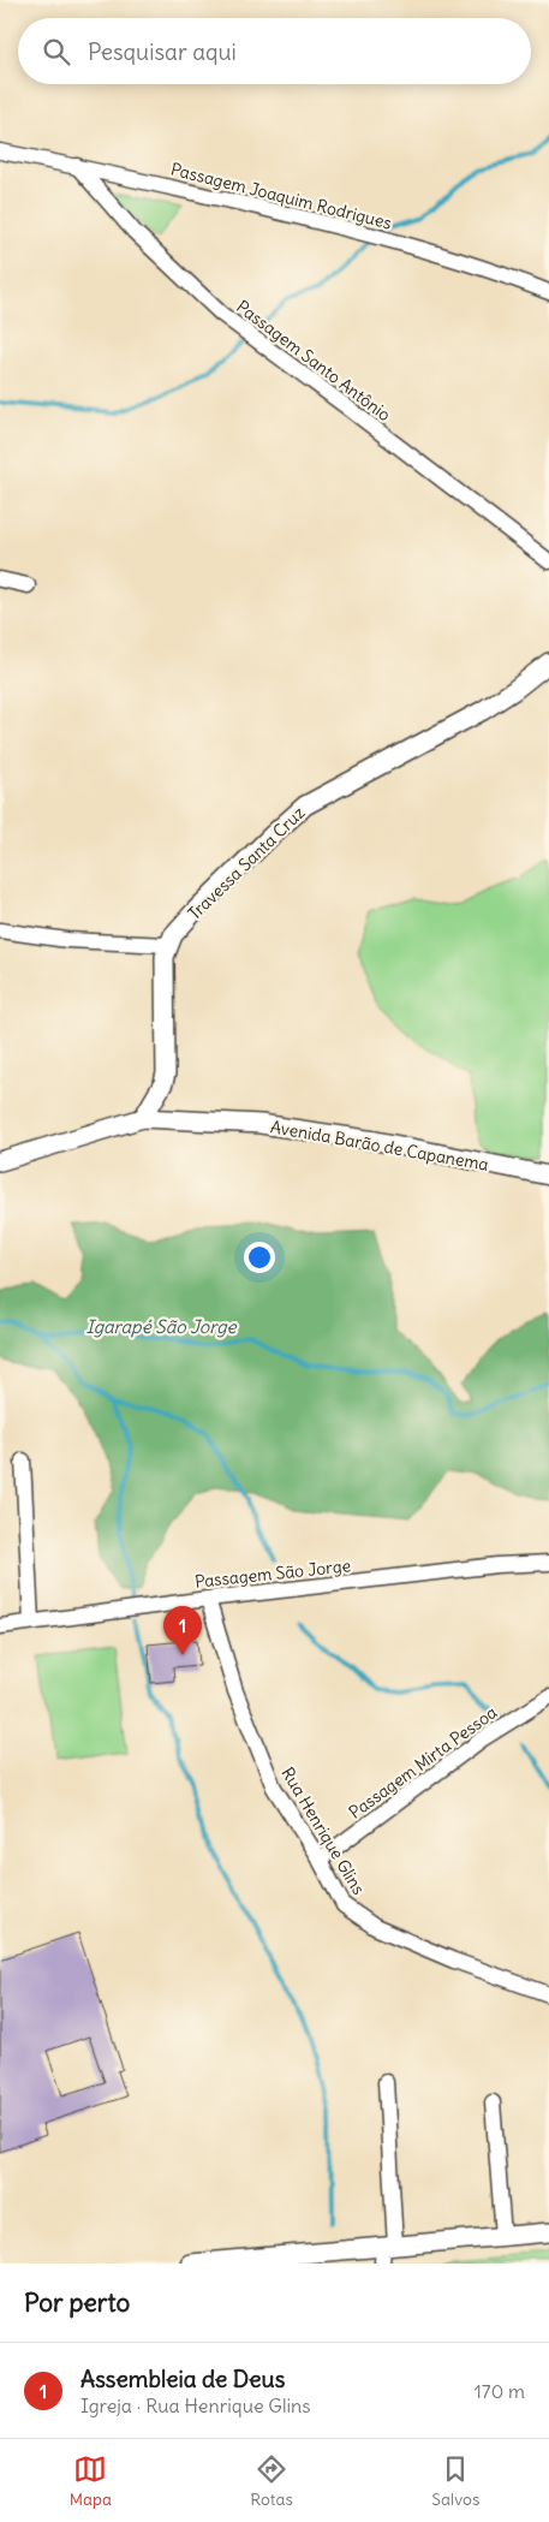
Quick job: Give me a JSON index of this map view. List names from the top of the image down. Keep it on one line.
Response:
{"streets":{"street":["Passagem Joaquim Rodrigues","Passagem Santo Antônio","Travessa Santa Cruz","Avenida Barão de Capanema","Passagem São Jorge","Passagem Mirta Pessoa","Rua Henrique Glins"]},"crossings":[["Passagem Joaquim Rodrigues","Passagem Santo Antônio"],["Passagem São Jorge","Rua Henrique Glins"],["Passagem Mirta Pessoa","Rua Henrique Glins"]],"water":["Igarapé São Jorge"],"page":{"search":"Pesquisar aqui","pins":"1","heading":"Por perto","list":[{"mark":"1","name":"Assembleia de Deus","note":"Igreja · Rua Henrique Glins","value":"170 m"}],"nav":["Mapa","Rotas","Salvos"]}}
